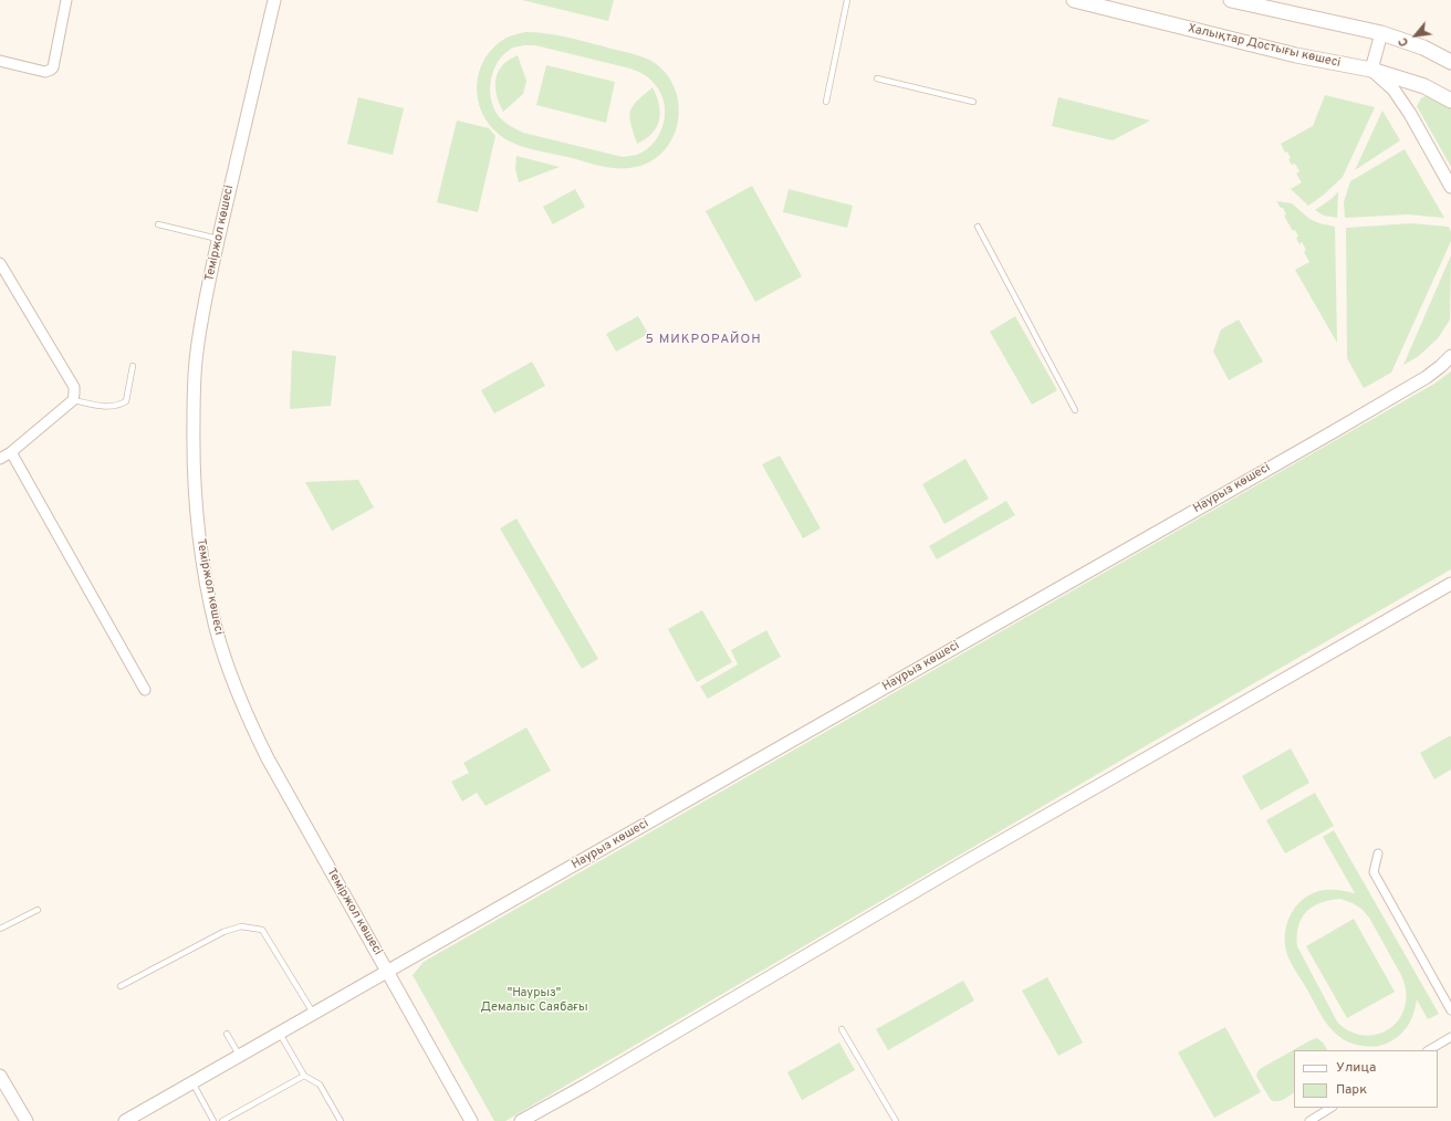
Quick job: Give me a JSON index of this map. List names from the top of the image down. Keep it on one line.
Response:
{"streets":{"main road":["Халықтар Достығы көшесі"],"street":["Теміржол көшесі","Наурыз көшесі"]},"crossings":[["Теміржол көшесі","Наурыз көшесі"]],"districts":["5 МИКРОРАЙОН"],"parks":["\"Наурыз\" Демалыс Саябағы"],"legend":["Улица","Парк"],"north":"bottom left"}
